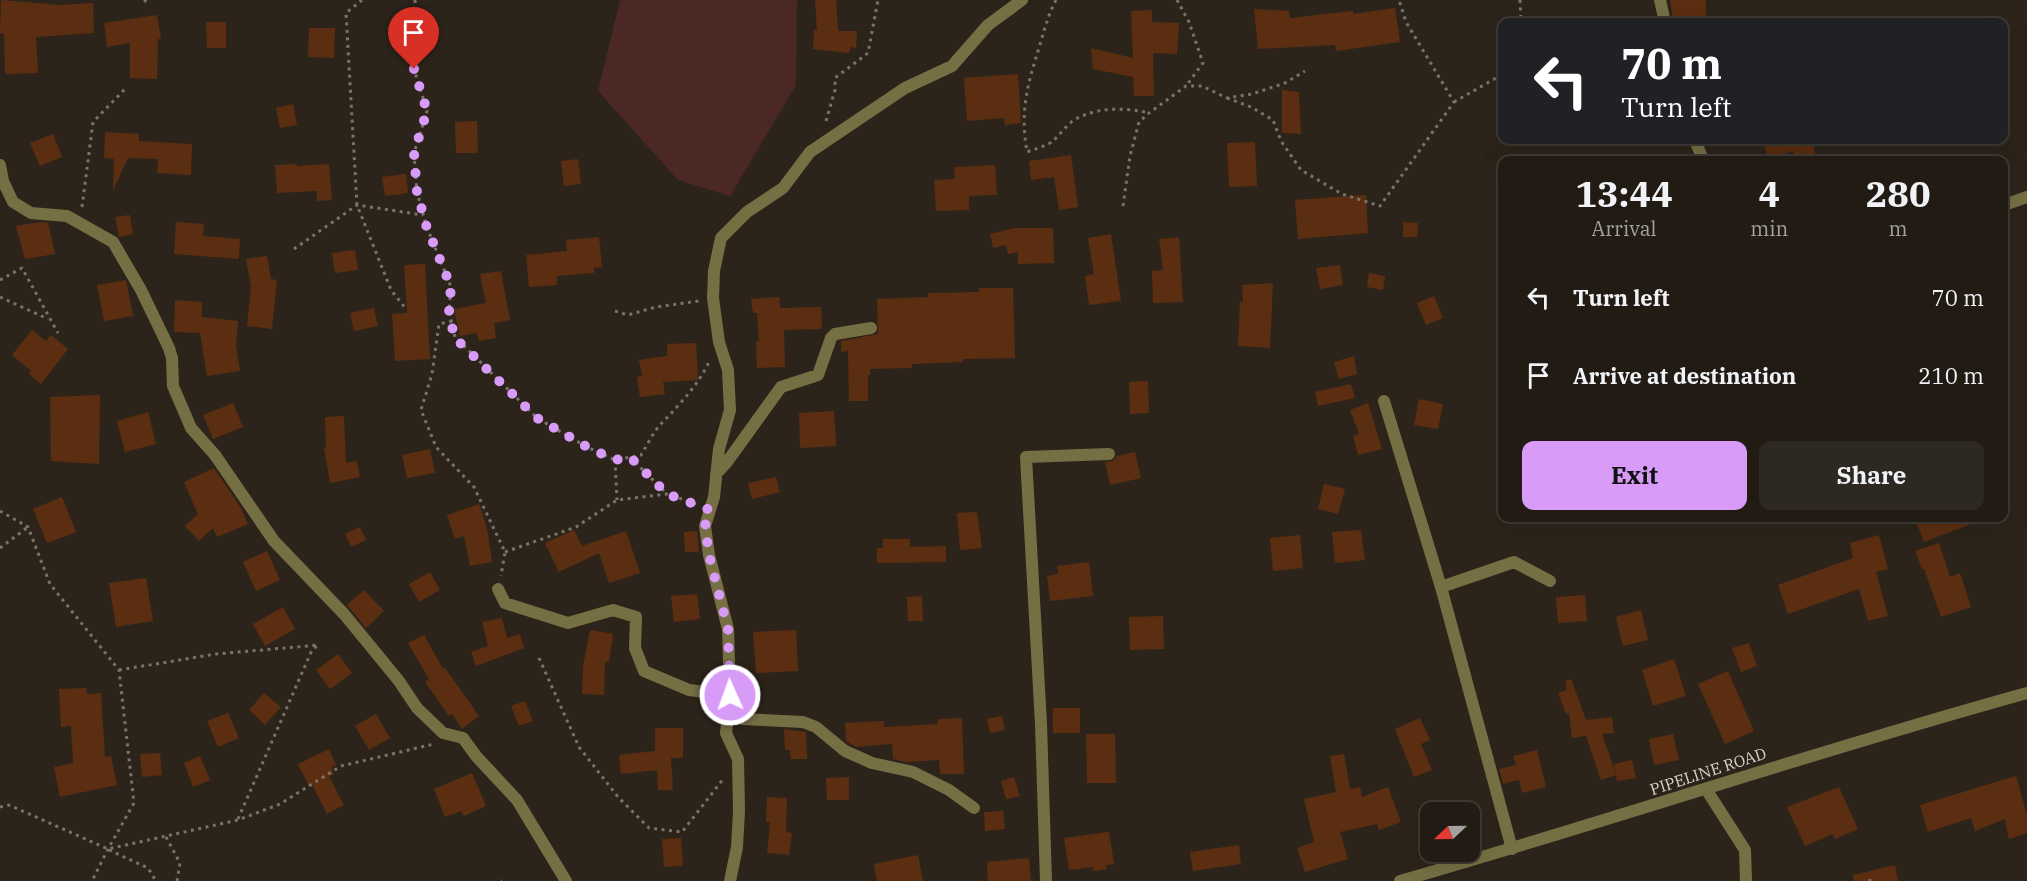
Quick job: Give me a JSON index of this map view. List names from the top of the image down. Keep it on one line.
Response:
{"streets":{"street":["PIPELINE ROAD"]},"north":"left","page":{"turn":["70 m","Turn left"],"eta":["13:44","Arrival","4","min","280","m"],"list":[{"name":"Turn left","value":"70 m"},{"name":"Arrive at destination","value":"210 m"}],"buttons":["Exit","Share"]}}
